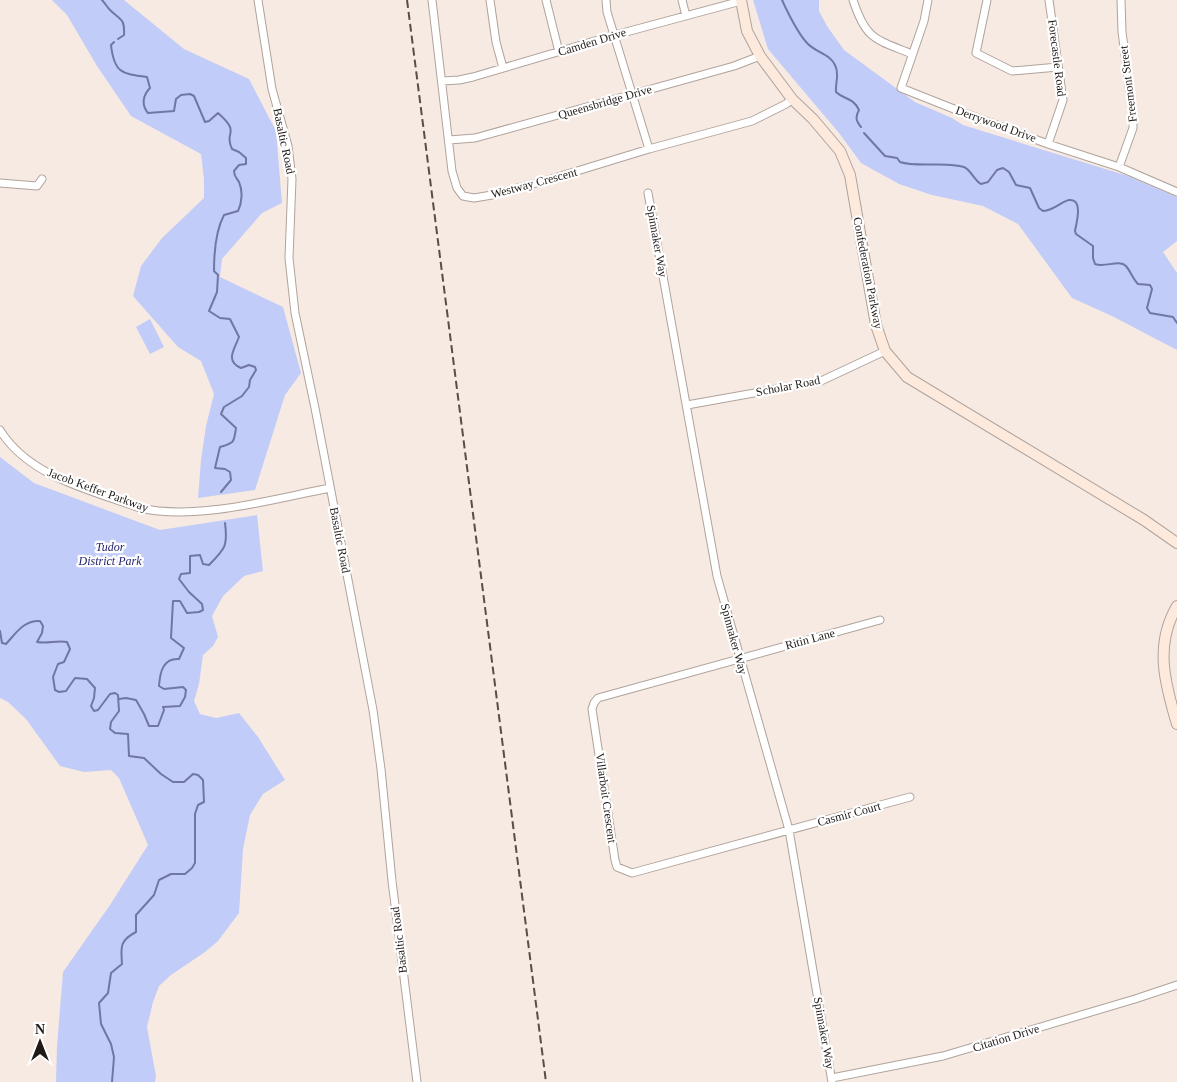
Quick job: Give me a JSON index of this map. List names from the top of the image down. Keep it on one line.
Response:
{"streets":{"street":["Camden Drive","Forecastle Road","Freemont Street","Queensbridge Drive","Derrywood Drive","Basaltic Road","Westway Crescent","Spinnaker Way","Confederation Parkway","Scholar Road","Jacob Keffer Parkway","Ritin Lane","Villarboit Crescent","Casmir Court","Citation Drive"]},"crossings":[["Camden Drive","Westway Crescent"],["Camden Drive","Confederation Parkway"],["Forecastle Road","Derrywood Drive"],["Freemont Street","Derrywood Drive"],["Queensbridge Drive","Westway Crescent"],["Queensbridge Drive","Confederation Parkway"],["Basaltic Road","Jacob Keffer Parkway"],["Westway Crescent","Confederation Parkway"],["Spinnaker Way","Scholar Road"],["Spinnaker Way","Ritin Lane"],["Spinnaker Way","Villarboit Crescent"],["Spinnaker Way","Casmir Court"],["Spinnaker Way","Citation Drive"],["Confederation Parkway","Scholar Road"],["Ritin Lane","Villarboit Crescent"],["Villarboit Crescent","Casmir Court"]],"parks":["Tudor District Park"],"north":"top"}
